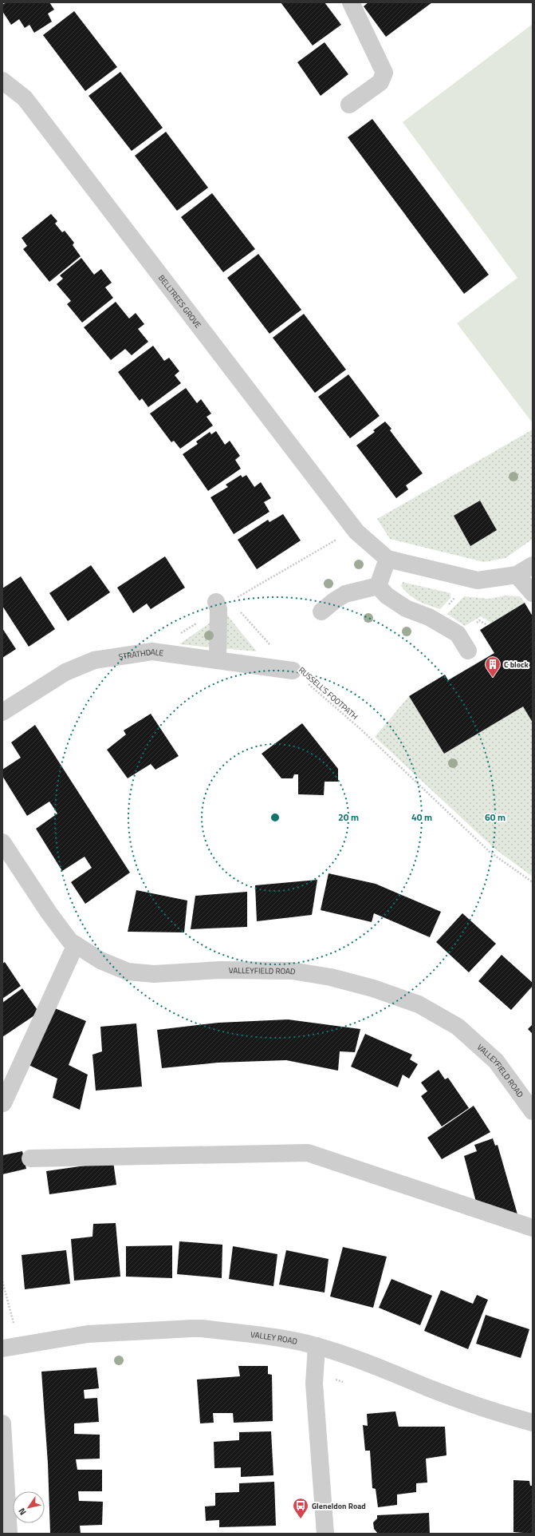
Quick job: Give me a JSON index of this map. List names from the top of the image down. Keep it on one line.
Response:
{"streets":{"street":["BELLTREES GROVE","STRATHDALE","VALLEYFIELD ROAD","VALLEY ROAD"],"path":["RUSSELL'S FOOTPATH"]},"crossings":[["STRATHDALE","RUSSELL'S FOOTPATH"]],"places":{"building":["C block"],"bus stop":["Gleneldon Road"]},"north":"bottom left","rings":["20 m","40 m","60 m"]}
